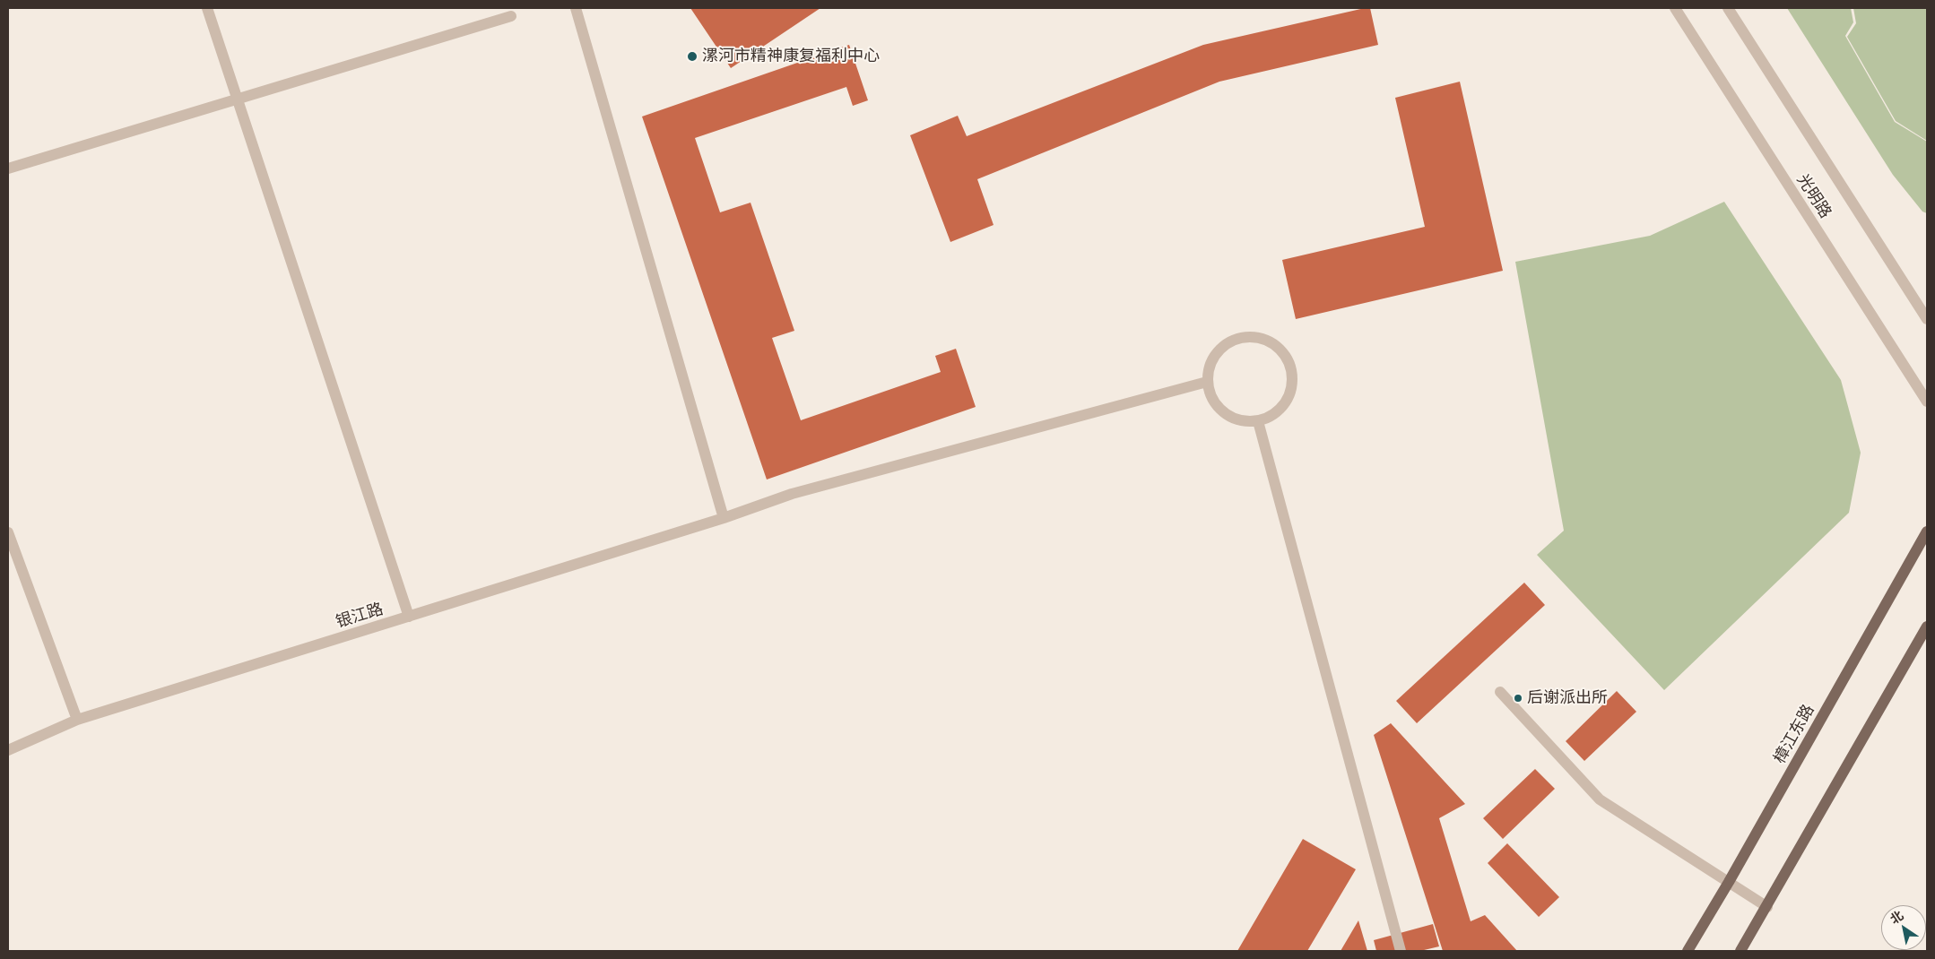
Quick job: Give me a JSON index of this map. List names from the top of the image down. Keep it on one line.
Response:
{"streets":{"main road":["樟江东路"],"street":["光明路","银江路"]},"places":["漯河市精神康复福利中心","后谢派出所"],"north":"top left"}
